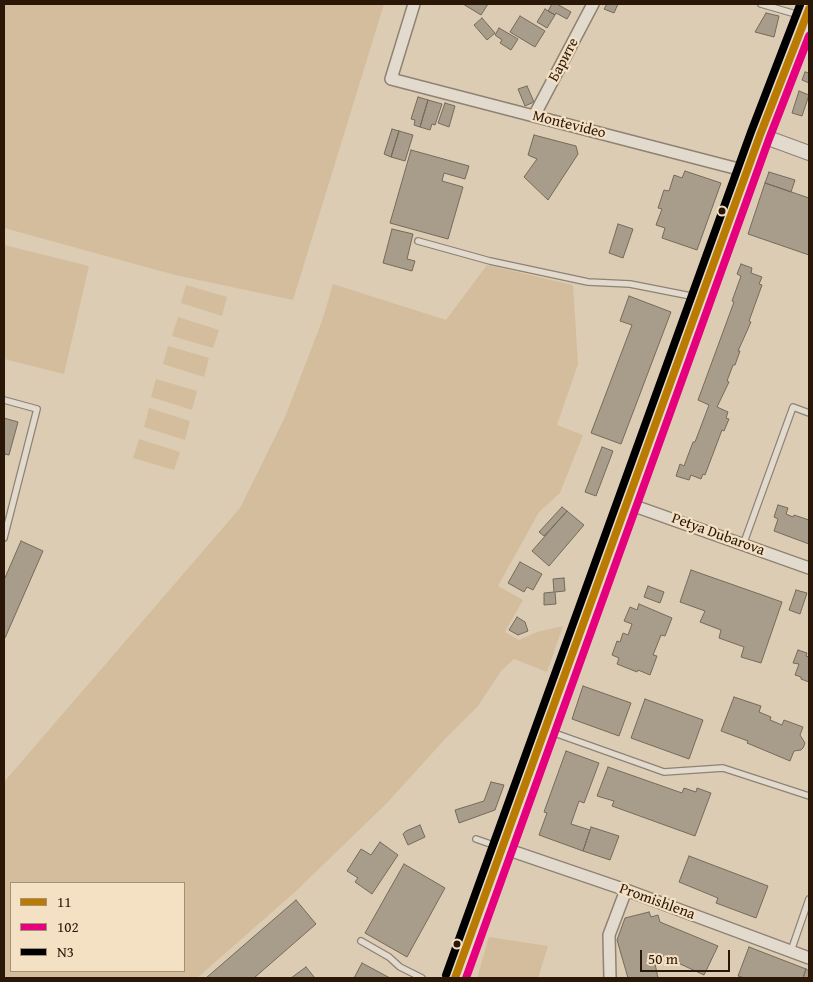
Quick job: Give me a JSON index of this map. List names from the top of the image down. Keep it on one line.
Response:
{"streets":{"street":["Барите","Montevideo","Petya Dubarova","Promishlena"]},"crossings":[["Барите","Montevideo"]],"lines":["transit line N3","transit line 11","transit line 102"],"legend":["11","102","N3"],"scale_bar":"50 m"}
